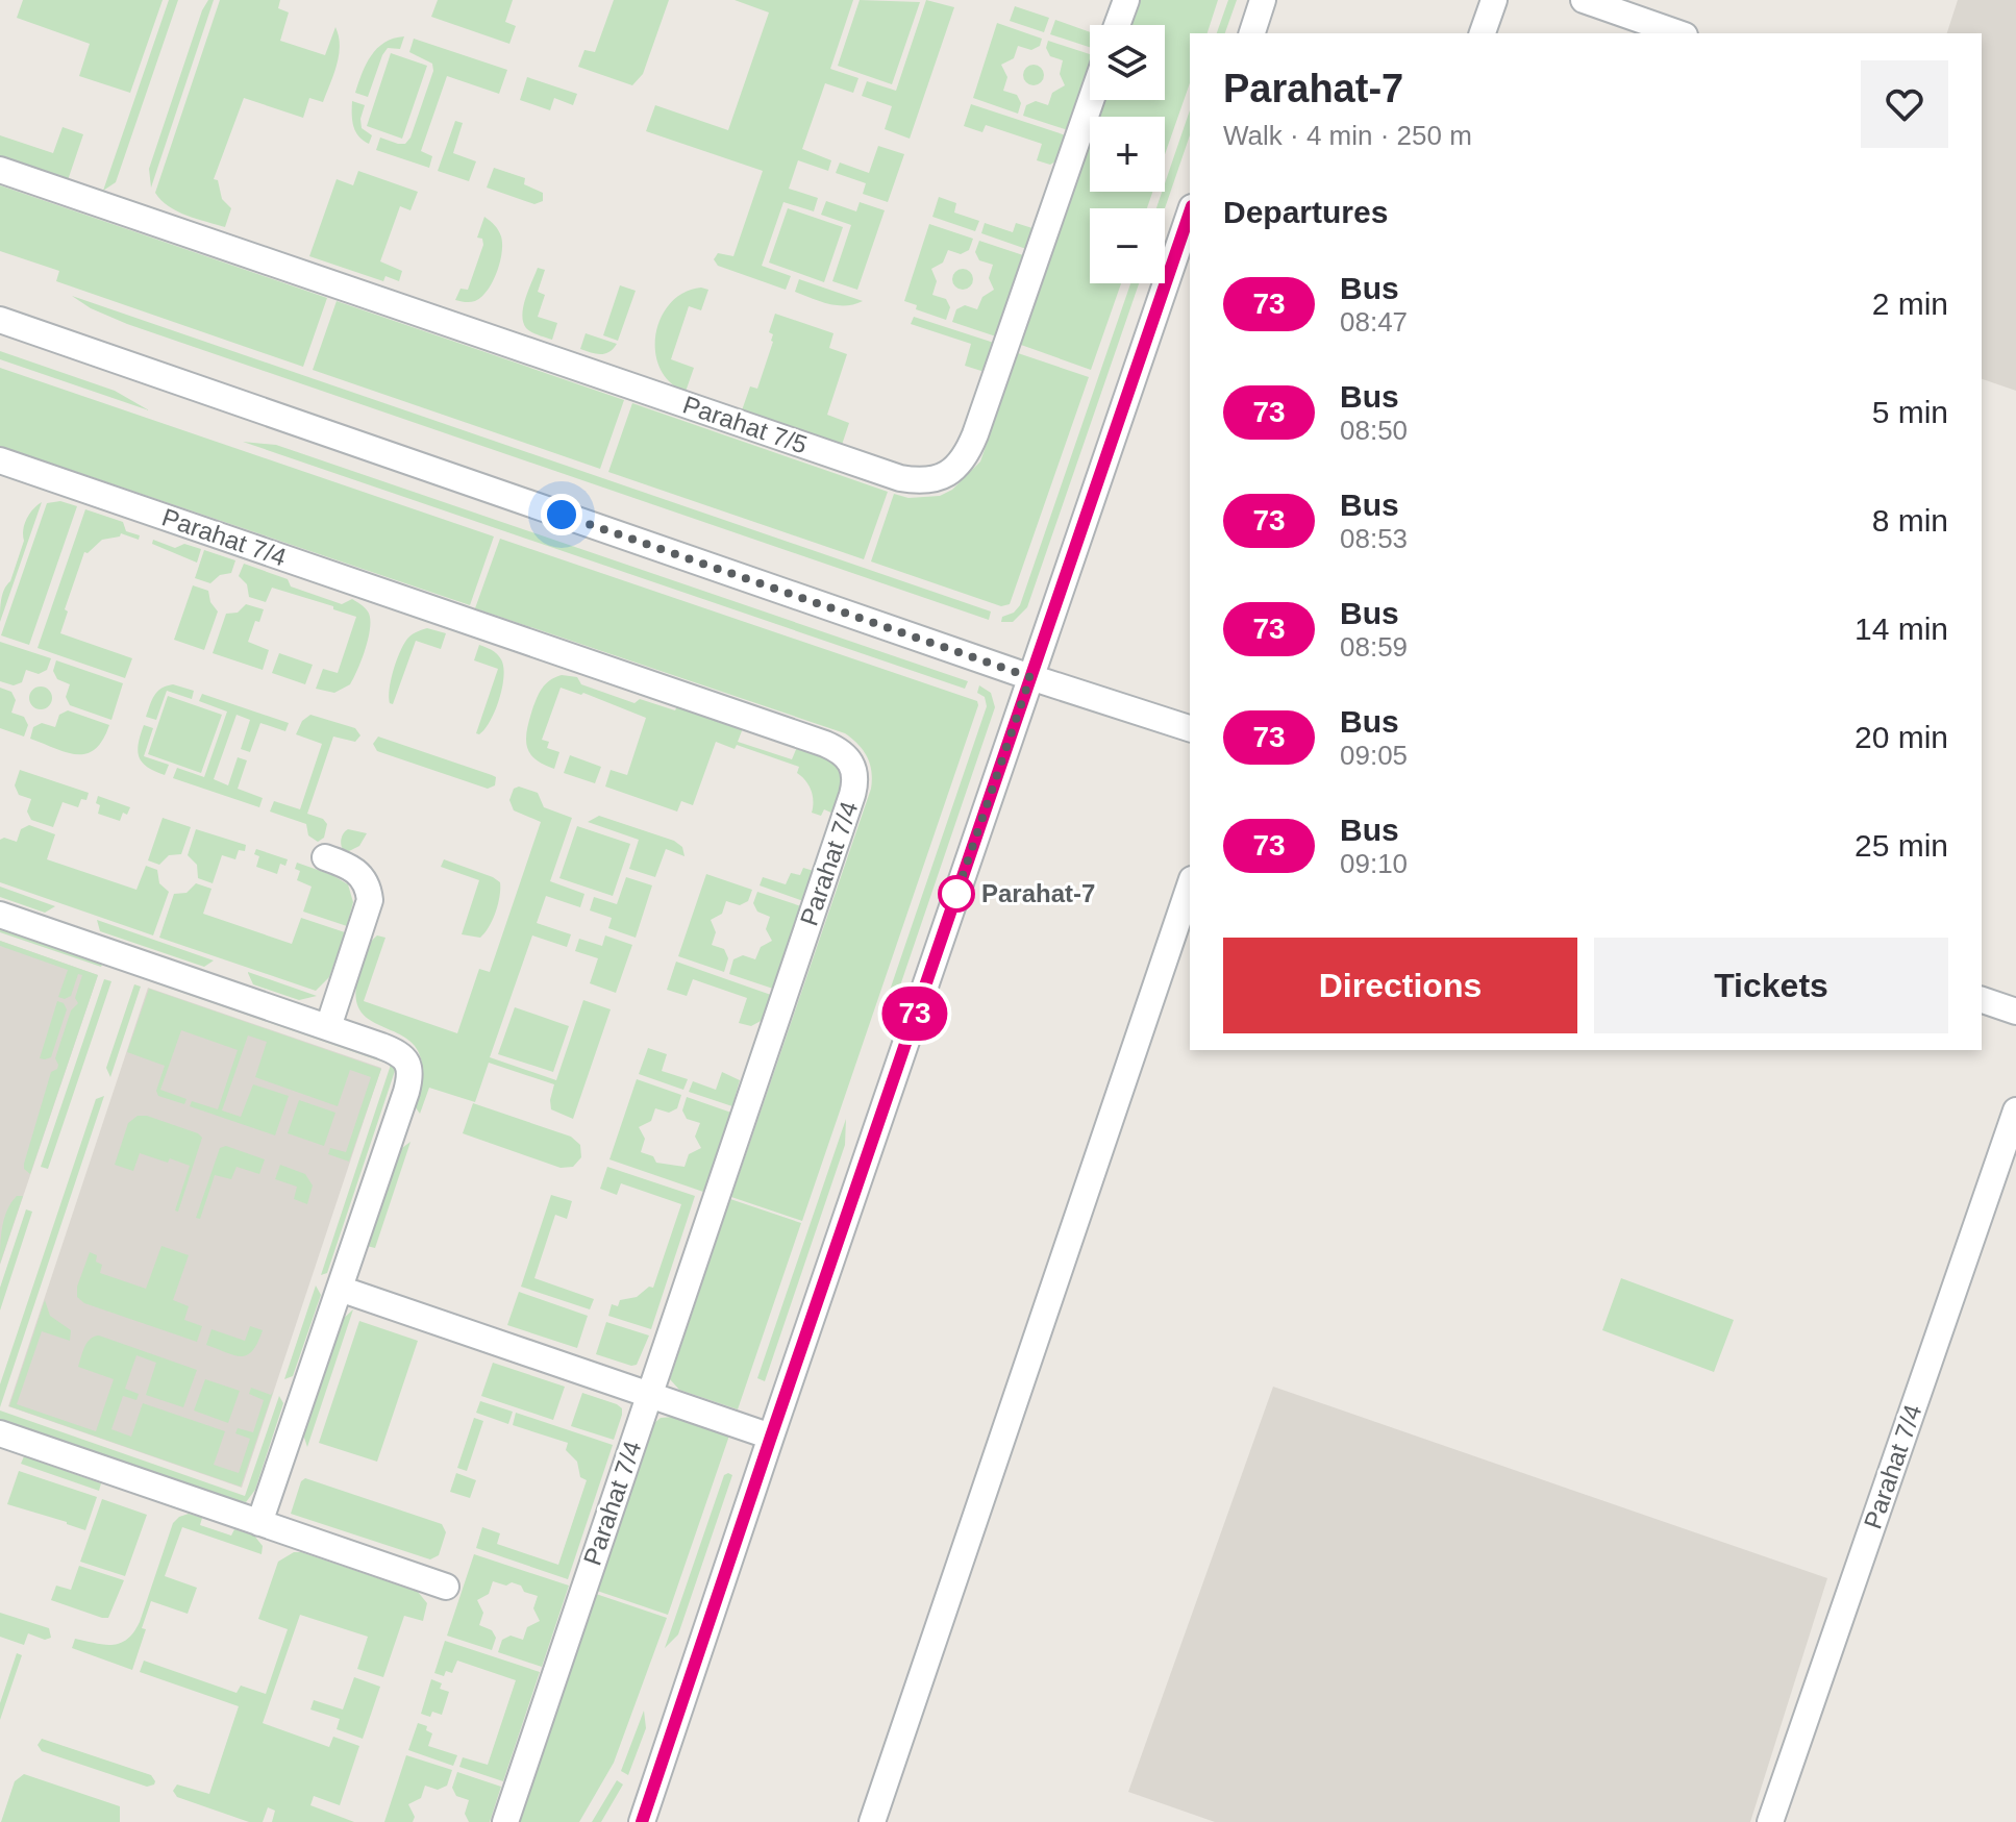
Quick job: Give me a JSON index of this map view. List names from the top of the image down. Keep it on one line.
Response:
{"streets":{"street":["Parahat 7/5","Parahat 7/4"]},"places":["Parahat-7"],"lines":["bus line 73"],"page":{"on_map":"73","map_buttons":["+","−"],"heading":[["Parahat-7","Walk · 4 min · 250 m"],"Departures"],"list":[{"mark":"73","name":"Bus","note":"08:47","value":"2 min"},{"mark":"73","name":"Bus","note":"08:50","value":"5 min"},{"mark":"73","name":"Bus","note":"08:53","value":"8 min"},{"mark":"73","name":"Bus","note":"08:59","value":"14 min"},{"mark":"73","name":"Bus","note":"09:05","value":"20 min"},{"mark":"73","name":"Bus","note":"09:10","value":"25 min"}],"buttons":["Directions","Tickets"]}}
